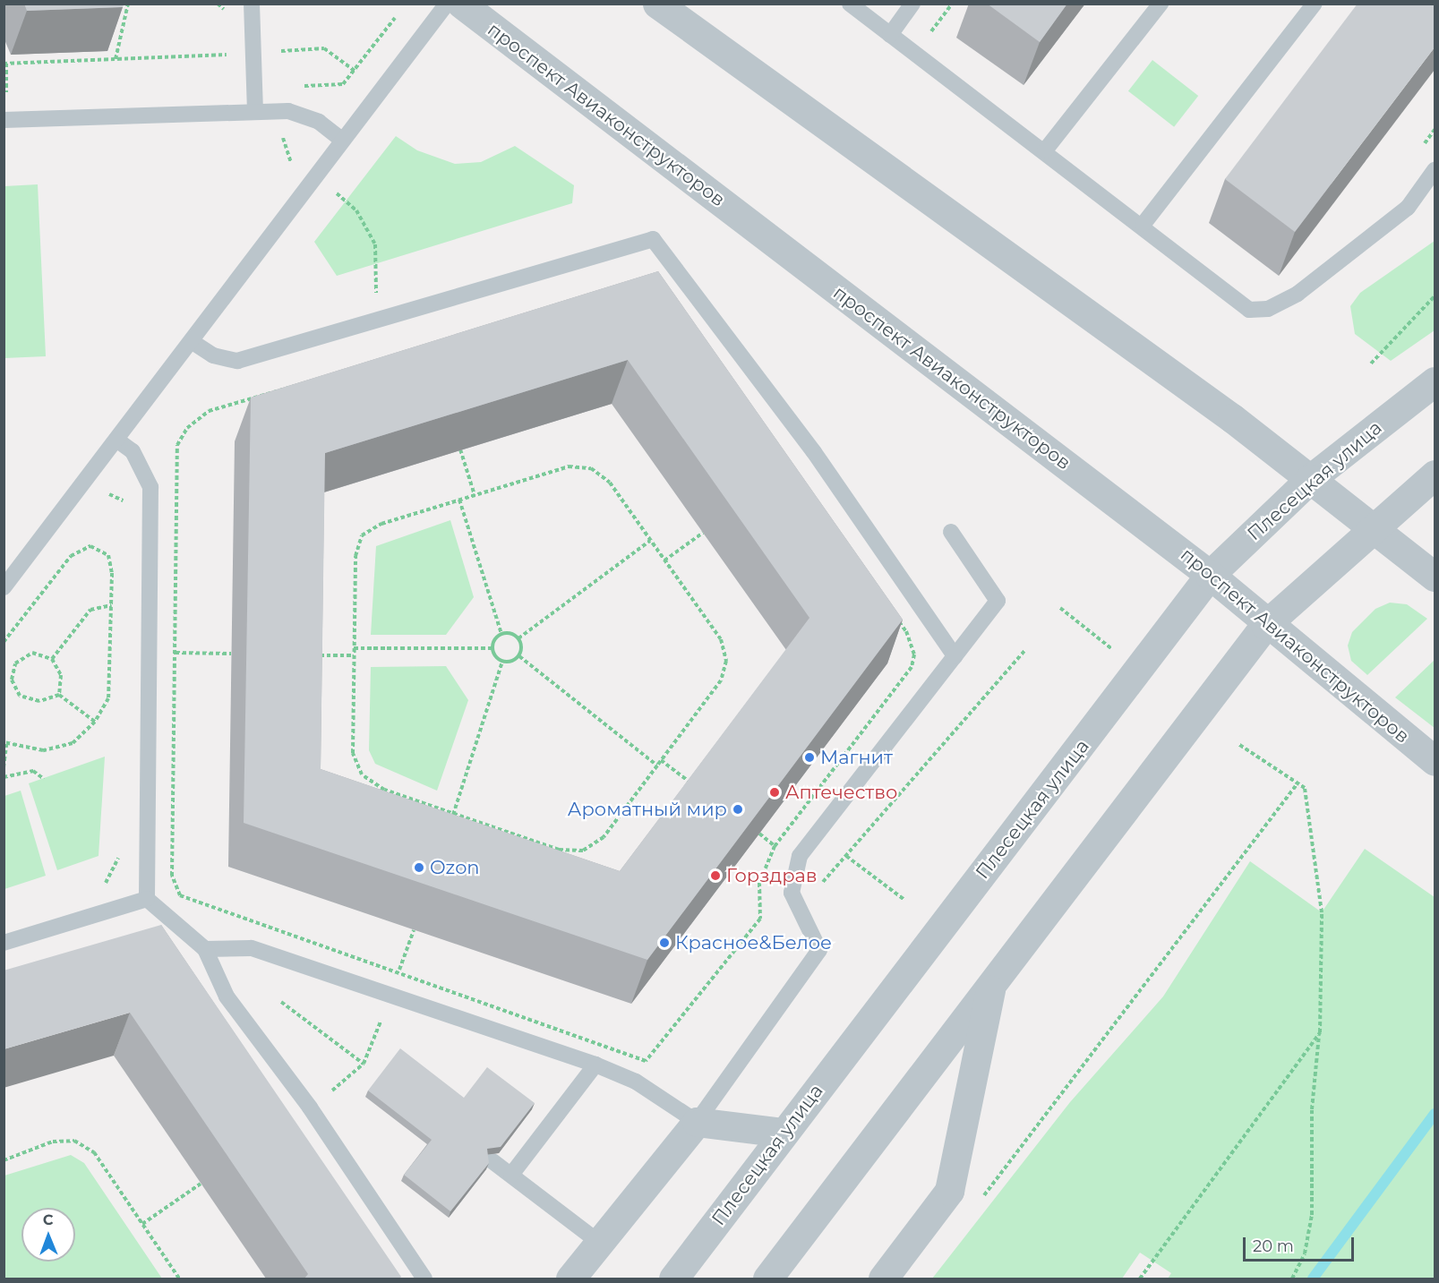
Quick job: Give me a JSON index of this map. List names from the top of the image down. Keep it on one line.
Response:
{"streets":{"street":["проспект Авиаконструкторов","Плесецкая улица"]},"crossings":[["проспект Авиаконструкторов","Плесецкая улица"]],"places":["Магнит","Аптечество","Ароматный мир","Ozon","Горздрав","Красное&Белое"],"scale_bar":"20 m","north":"top"}
